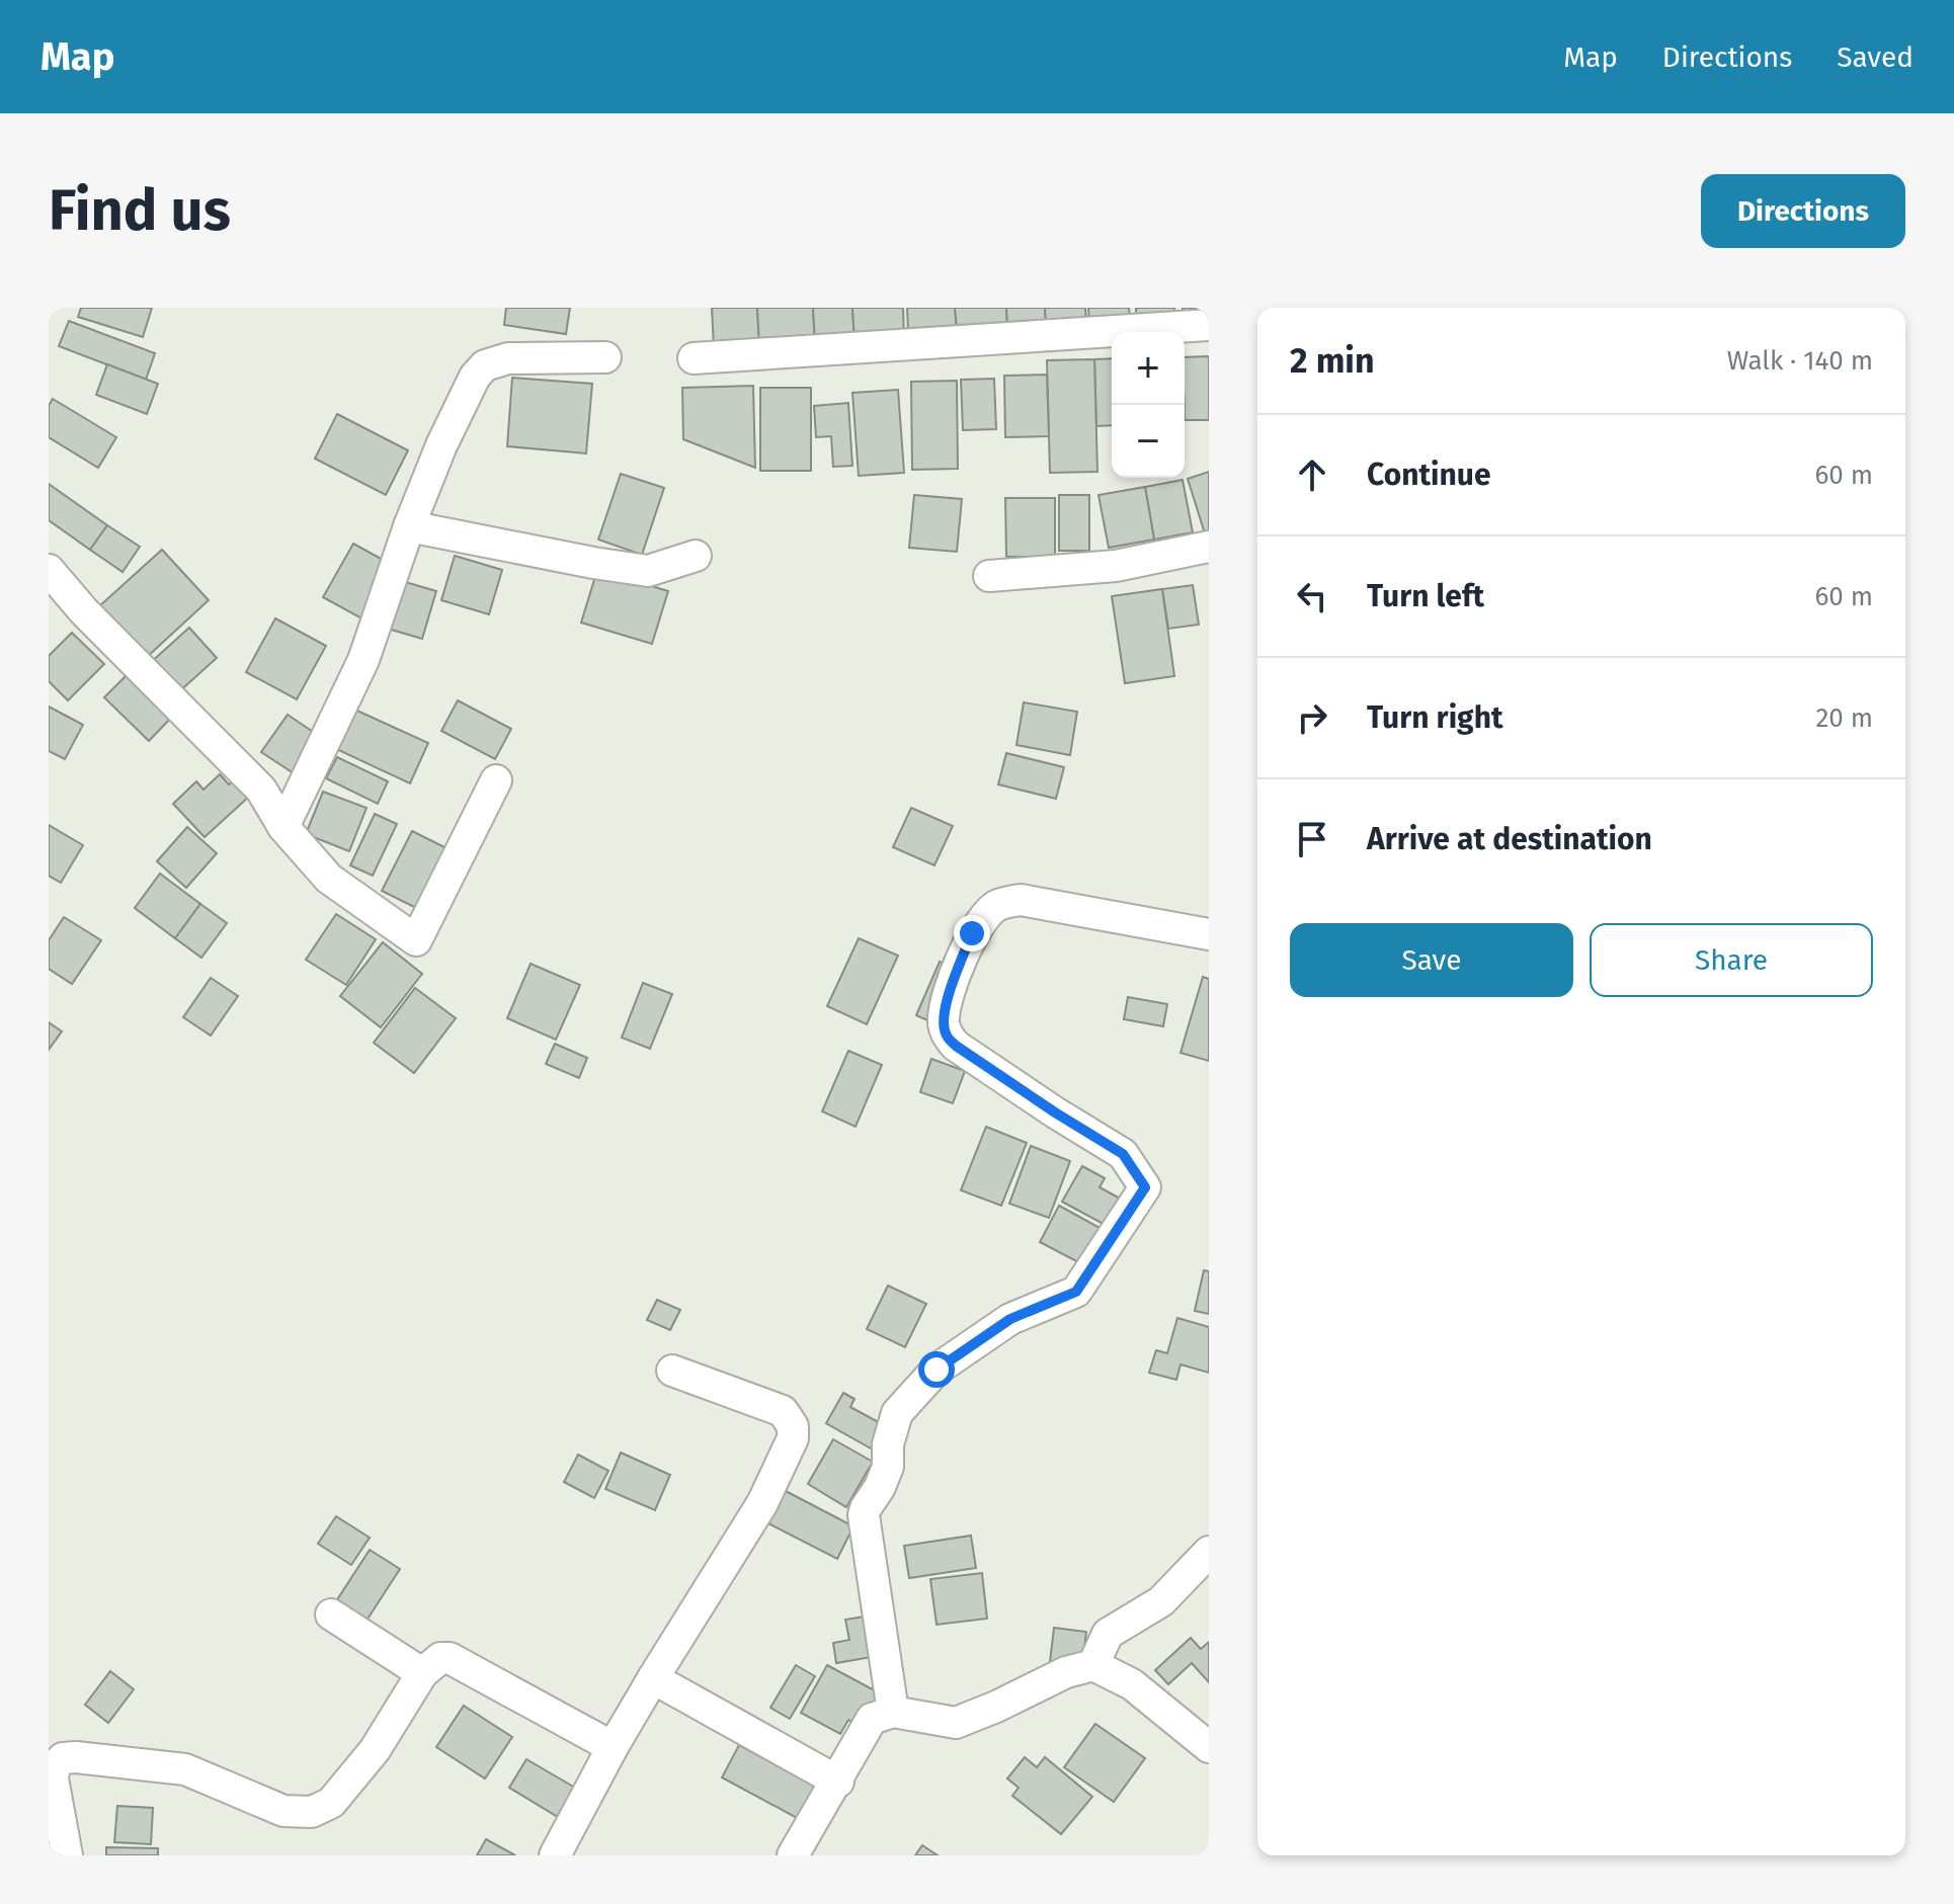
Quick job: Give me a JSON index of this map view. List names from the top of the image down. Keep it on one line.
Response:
{"page":{"header":"Map","nav":["Map","Directions","Saved"],"buttons":["Directions",["Save","Share"]],"title":"Find us","heading":["2 min","Walk · 140 m"],"map_buttons":["+","−"],"list":[["Continue","60 m"],["Turn left","60 m"],["Turn right","20 m"],"Arrive at destination"]}}
